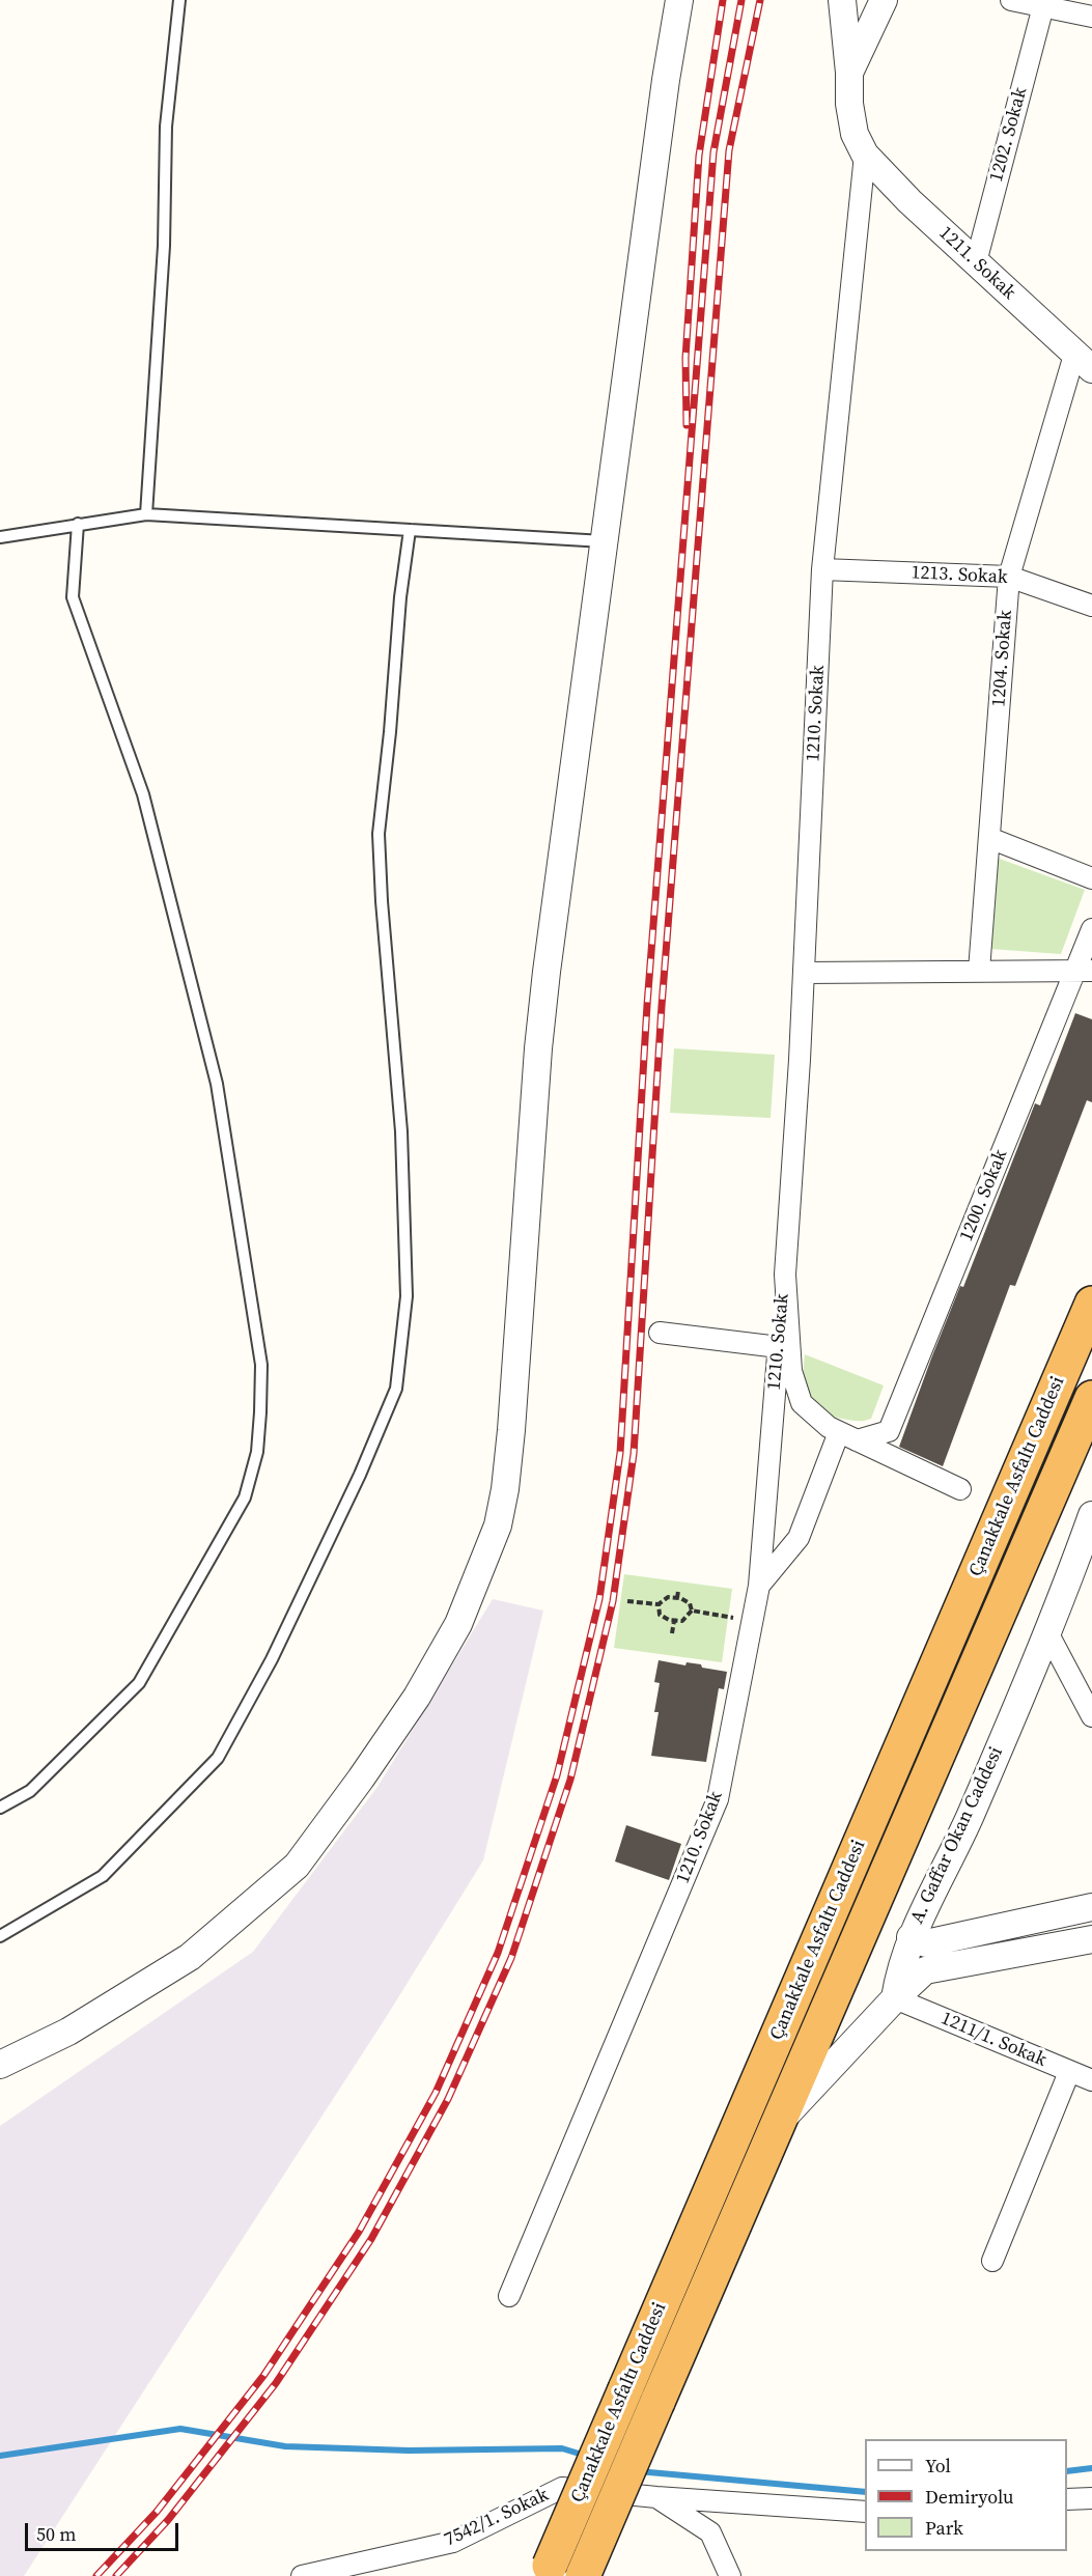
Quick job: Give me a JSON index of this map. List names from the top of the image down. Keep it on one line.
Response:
{"streets":{"highway":["Çanakkale Asfaltı Caddesi"],"street":["1202. Sokak","1211. Sokak","1213. Sokak","1204. Sokak","1210. Sokak","1200. Sokak","A. Gaffar Okan Caddesi","1211/1. Sokak","7542/1. Sokak"]},"crossings":[["1202. Sokak","1211. Sokak"],["1211. Sokak","1204. Sokak"],["1211. Sokak","1210. Sokak"],["1213. Sokak","1204. Sokak"],["1213. Sokak","1210. Sokak"],["1210. Sokak","1200. Sokak"],["A. Gaffar Okan Caddesi","1211/1. Sokak"]],"legend":["Yol","Demiryolu","Park"],"scale_bar":"50 m"}
